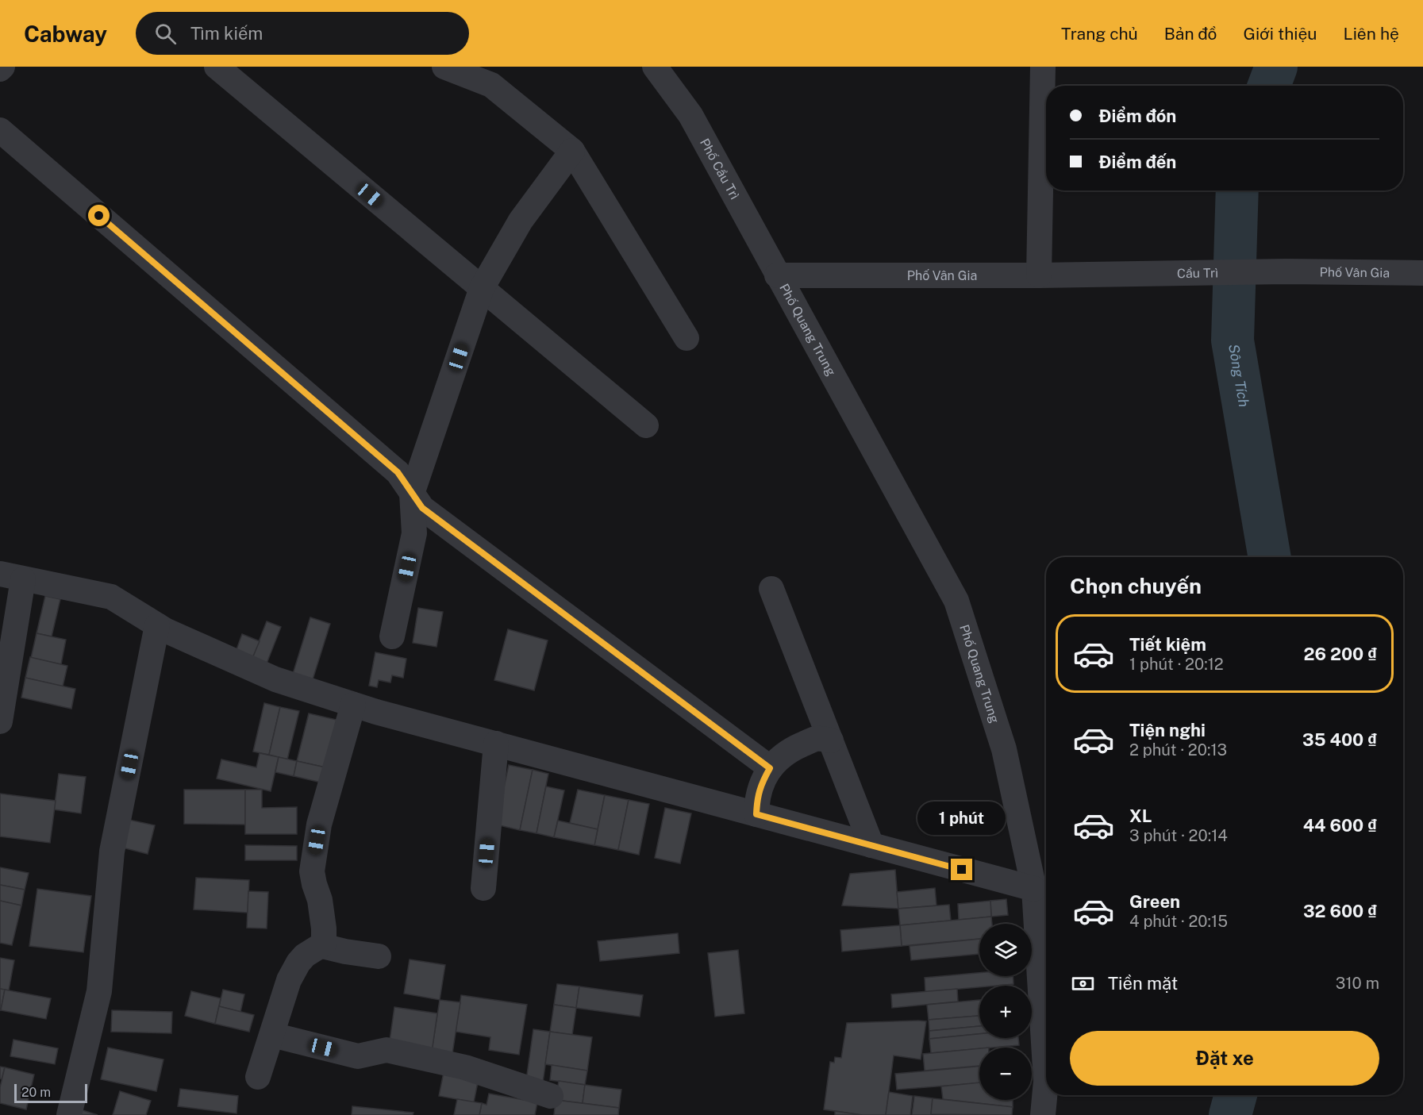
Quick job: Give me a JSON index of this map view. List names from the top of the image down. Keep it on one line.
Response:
{"streets":{"street":["Phố Cầu Trì","Phố Vân Gia","Cầu Trì","Phố Quang Trung"]},"crossings":[["Phố Cầu Trì","Phố Vân Gia"],["Phố Cầu Trì","Phố Quang Trung"],["Phố Vân Gia","Cầu Trì"],["Phố Vân Gia","Phố Quang Trung"]],"water":["Sông Tích"],"scale_bar":"20 m","page":{"header":"Cabway","search":"Tìm kiếm","nav":["Trang chủ","Bản đồ","Giới thiệu","Liên hệ"],"banner":["Điểm đón","Điểm đến"],"heading":"Chọn chuyến","list":[{"name":"Tiết kiệm","note":"1 phút · 20:12","value":"26 200 ₫"},{"name":"Tiện nghi","note":"2 phút · 20:13","value":"35 400 ₫"},{"name":"XL","note":"3 phút · 20:14","value":"44 600 ₫"},{"name":"Green","note":"4 phút · 20:15","value":"32 600 ₫"}],"bubble":"1 phút","map_buttons":["+","−"],"pay":["Tiền mặt","310 m"],"buttons":"Đặt xe","scale":"20 m"}}
